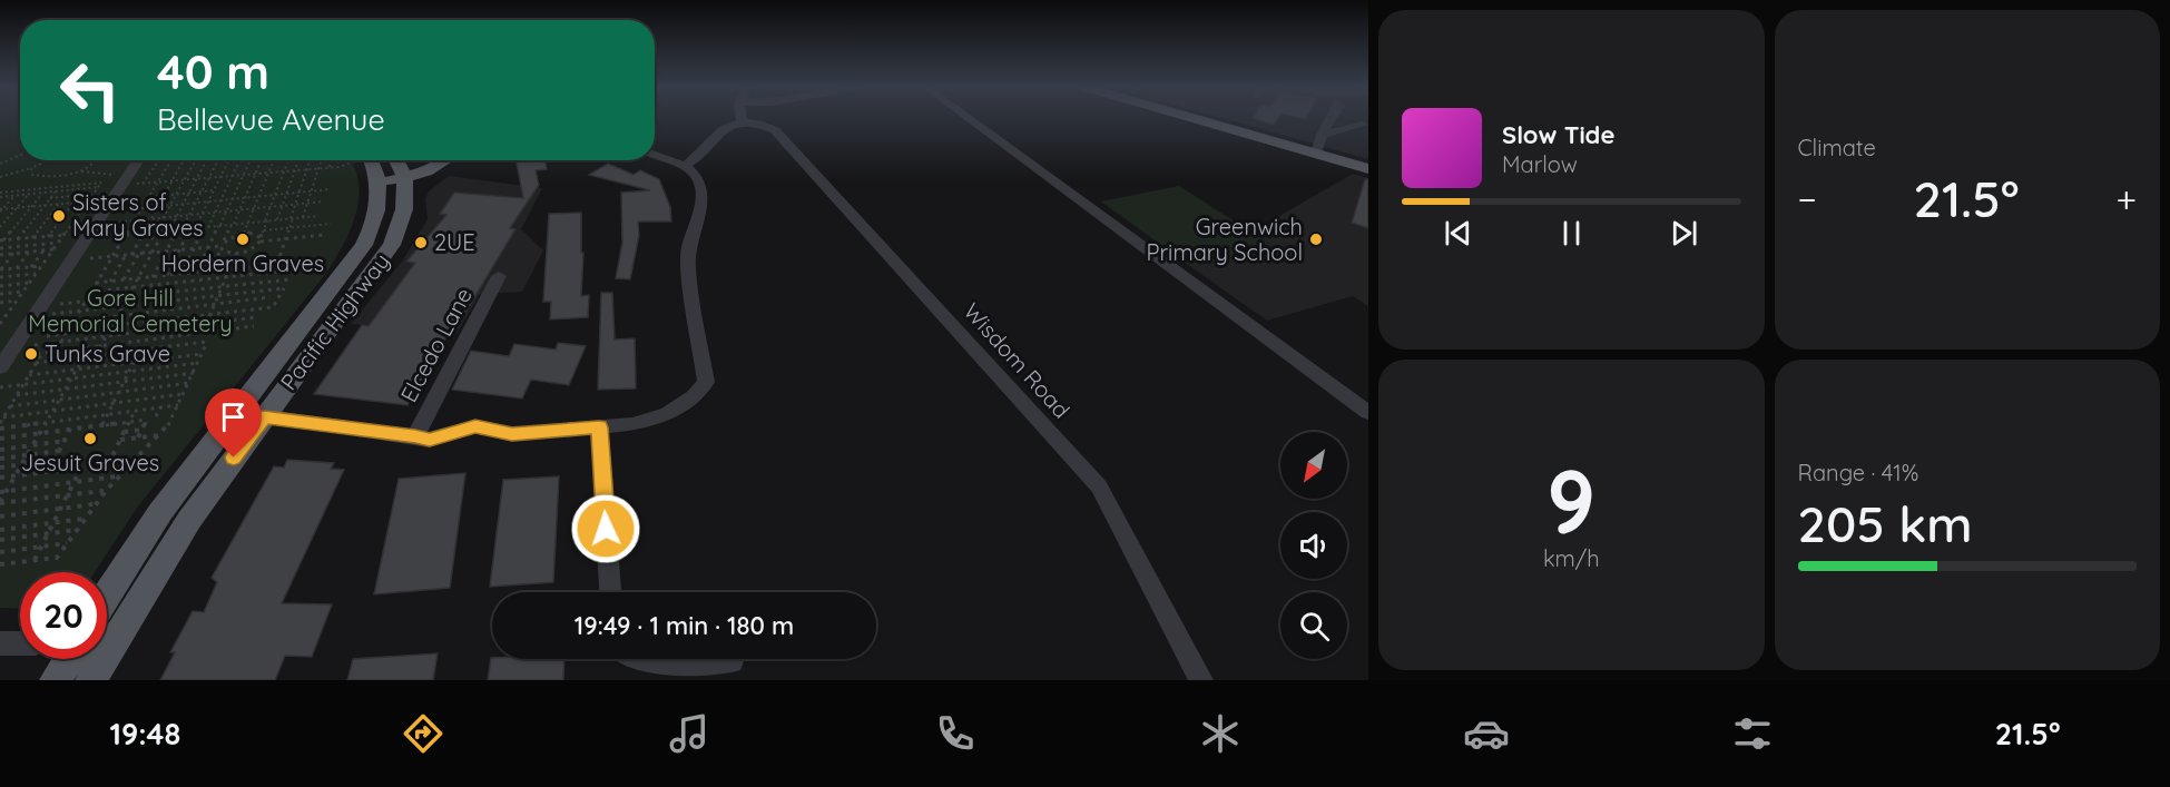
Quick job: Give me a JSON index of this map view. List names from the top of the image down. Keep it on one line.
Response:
{"streets":{"main road":["Pacific Highway"],"street":["Elcedo Lane","Wisdom Road"]},"parks":["Gore Hill Memorial Cemetery"],"places":["Sisters of Mary Graves","Hordern Graves","Greenwich Primary School","2UE","Tunks Grave","Jesuit Graves"],"north":"bottom left","page":{"tile":["Climate",["9","km/h"],["Range · 41%","205 km"]],"turn":["40 m","Bellevue Avenue"],"song":["Slow Tide","Marlow"],"heat":["−","21.5°","+"],"limit":"20","trip":"19:49 · 1 min · 180 m","tabs":["19:48","21.5°"]}}
